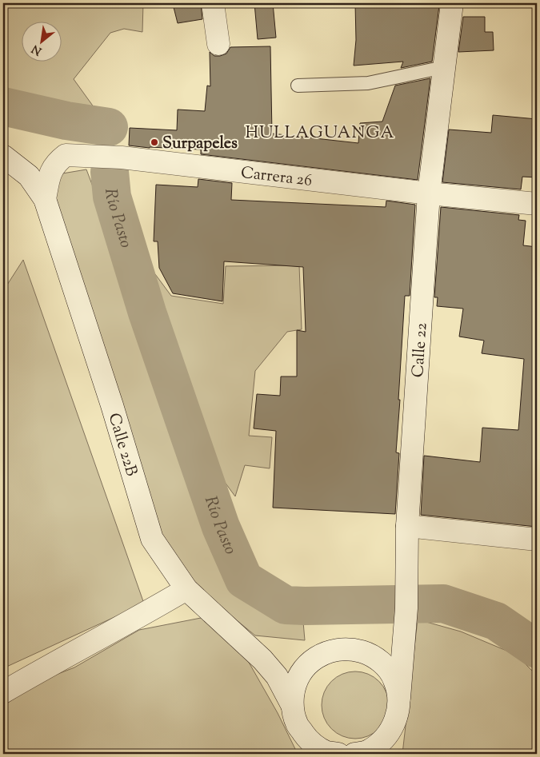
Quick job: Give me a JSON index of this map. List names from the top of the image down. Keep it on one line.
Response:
{"streets":{"main road":["Carrera 26","Calle 22","Calle 22B"]},"crossings":[["Carrera 26","Calle 22"],["Carrera 26","Calle 22B"]],"districts":["HULLAGUANGA"],"water":["Río Pasto"],"places":["Surpapeles"],"north":"bottom left"}
